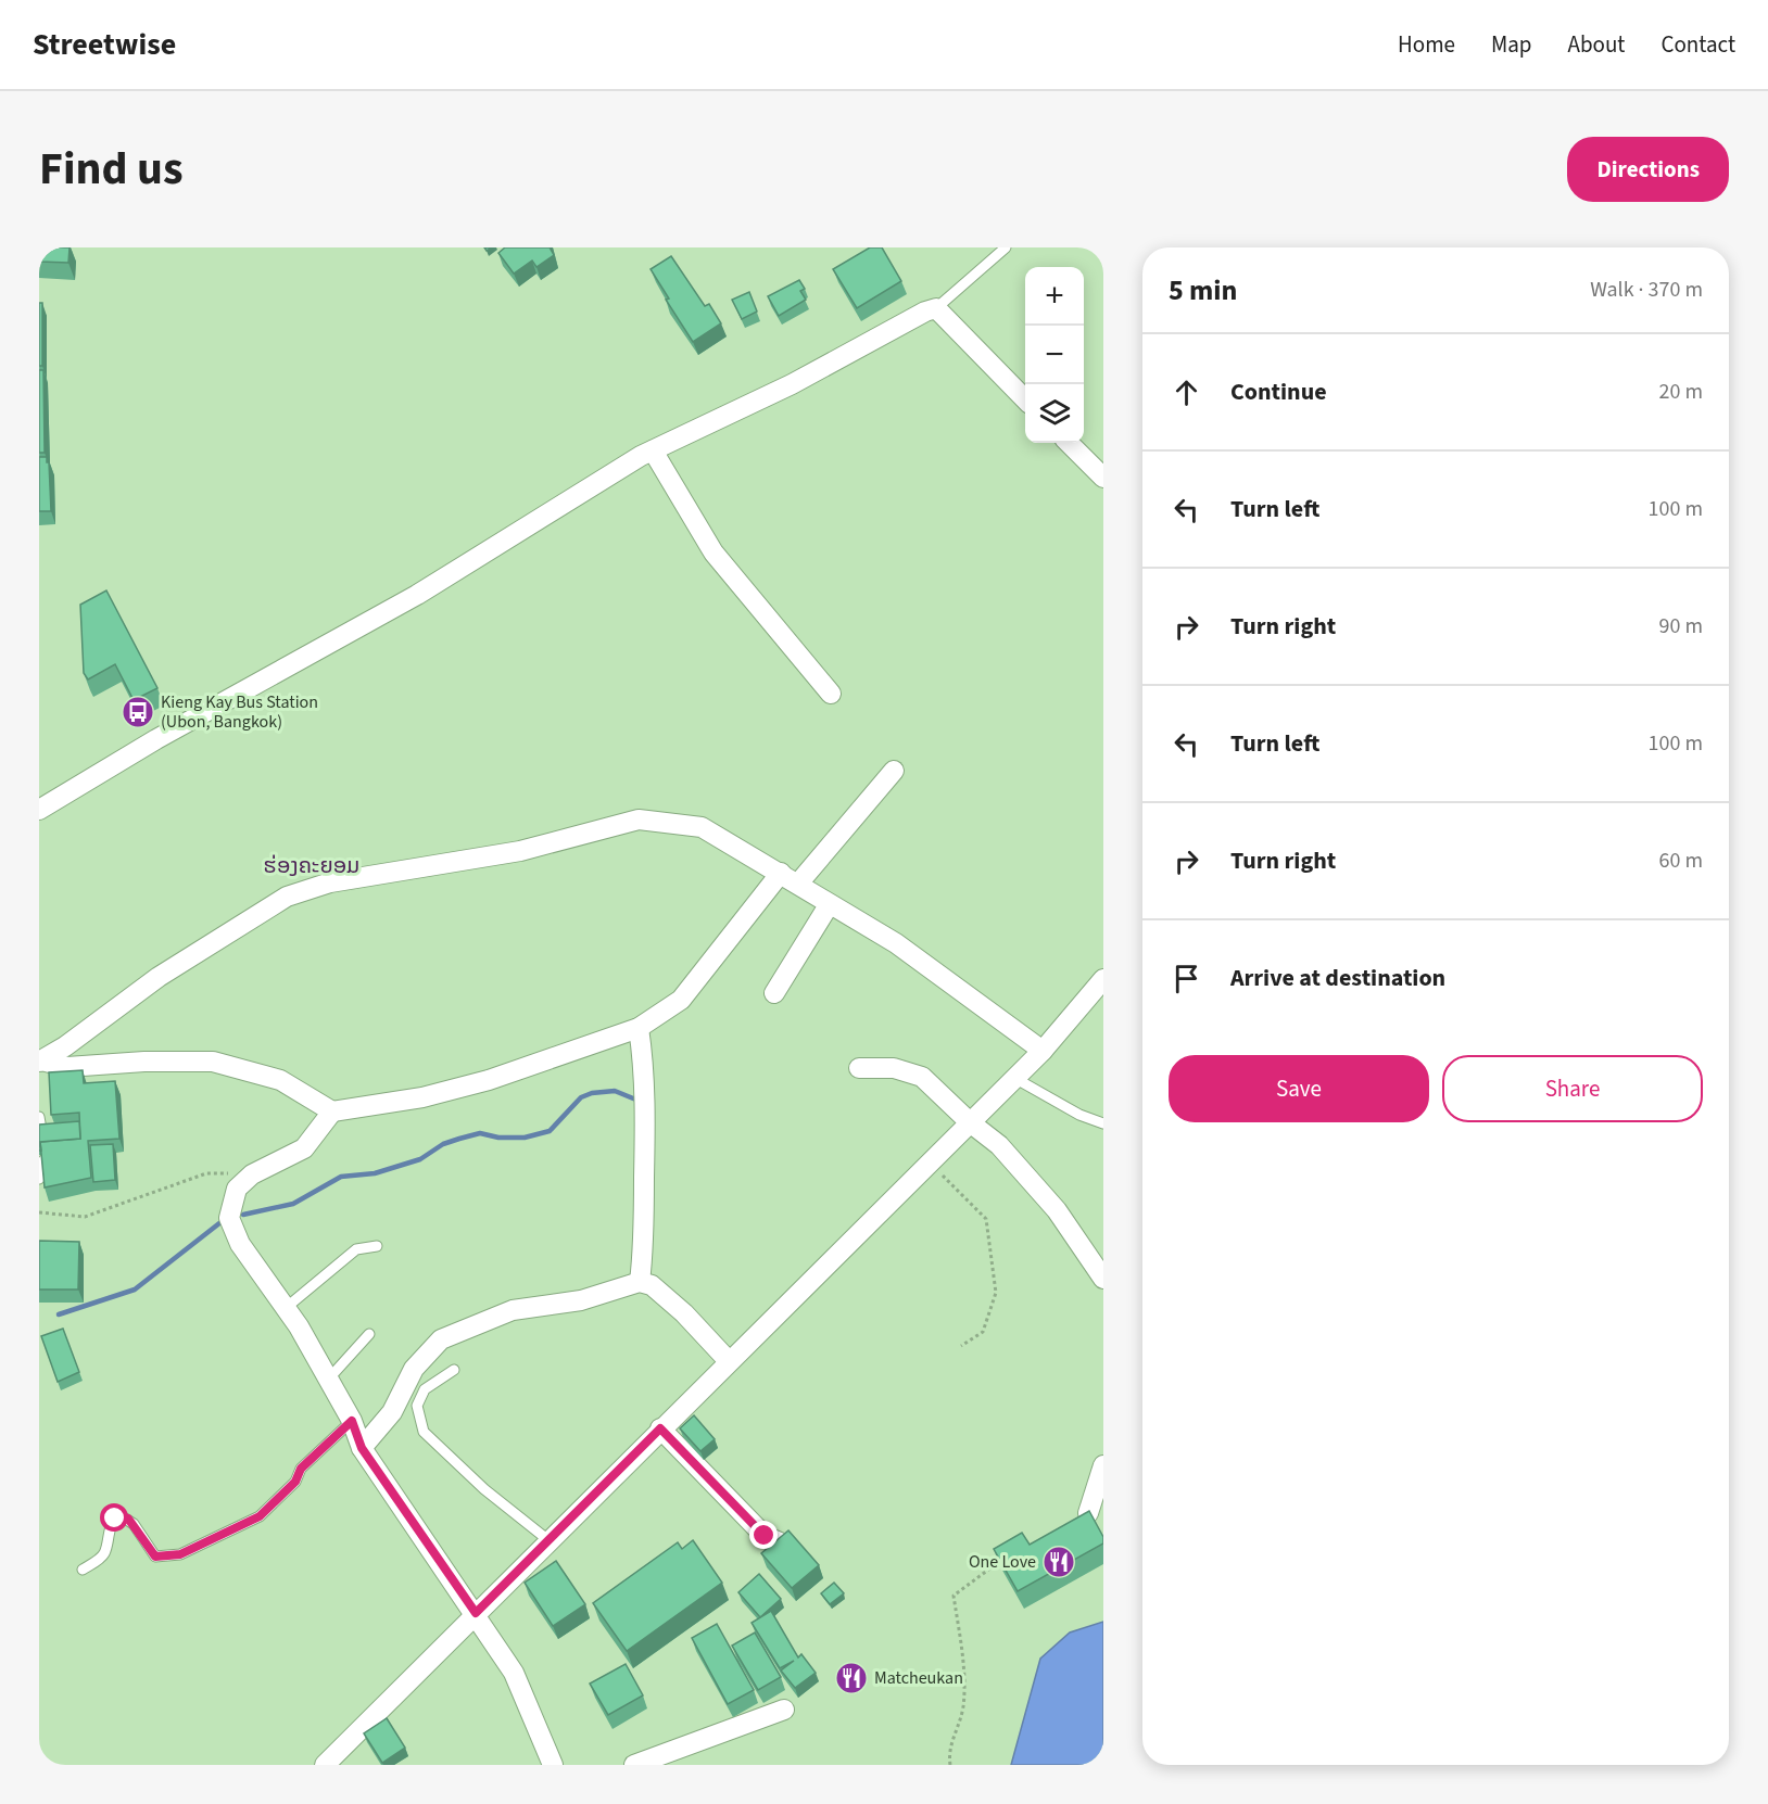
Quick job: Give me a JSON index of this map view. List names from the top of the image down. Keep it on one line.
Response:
{"districts":["ຮ່ອງຄະຍອມ"],"places":{"bus stop":["Kieng Kay Bus Station (Ubon, Bangkok)"],"restaurant":["One Love","Matcheukan"]},"page":{"header":"Streetwise","nav":["Home","Map","About","Contact"],"title":"Find us","buttons":["Directions",["Save","Share"]],"heading":["5 min","Walk · 370 m"],"map_buttons":["+","−"],"list":[["Continue","20 m"],["Turn left","100 m"],["Turn right","90 m"],["Turn left","100 m"],["Turn right","60 m"],"Arrive at destination"]}}
